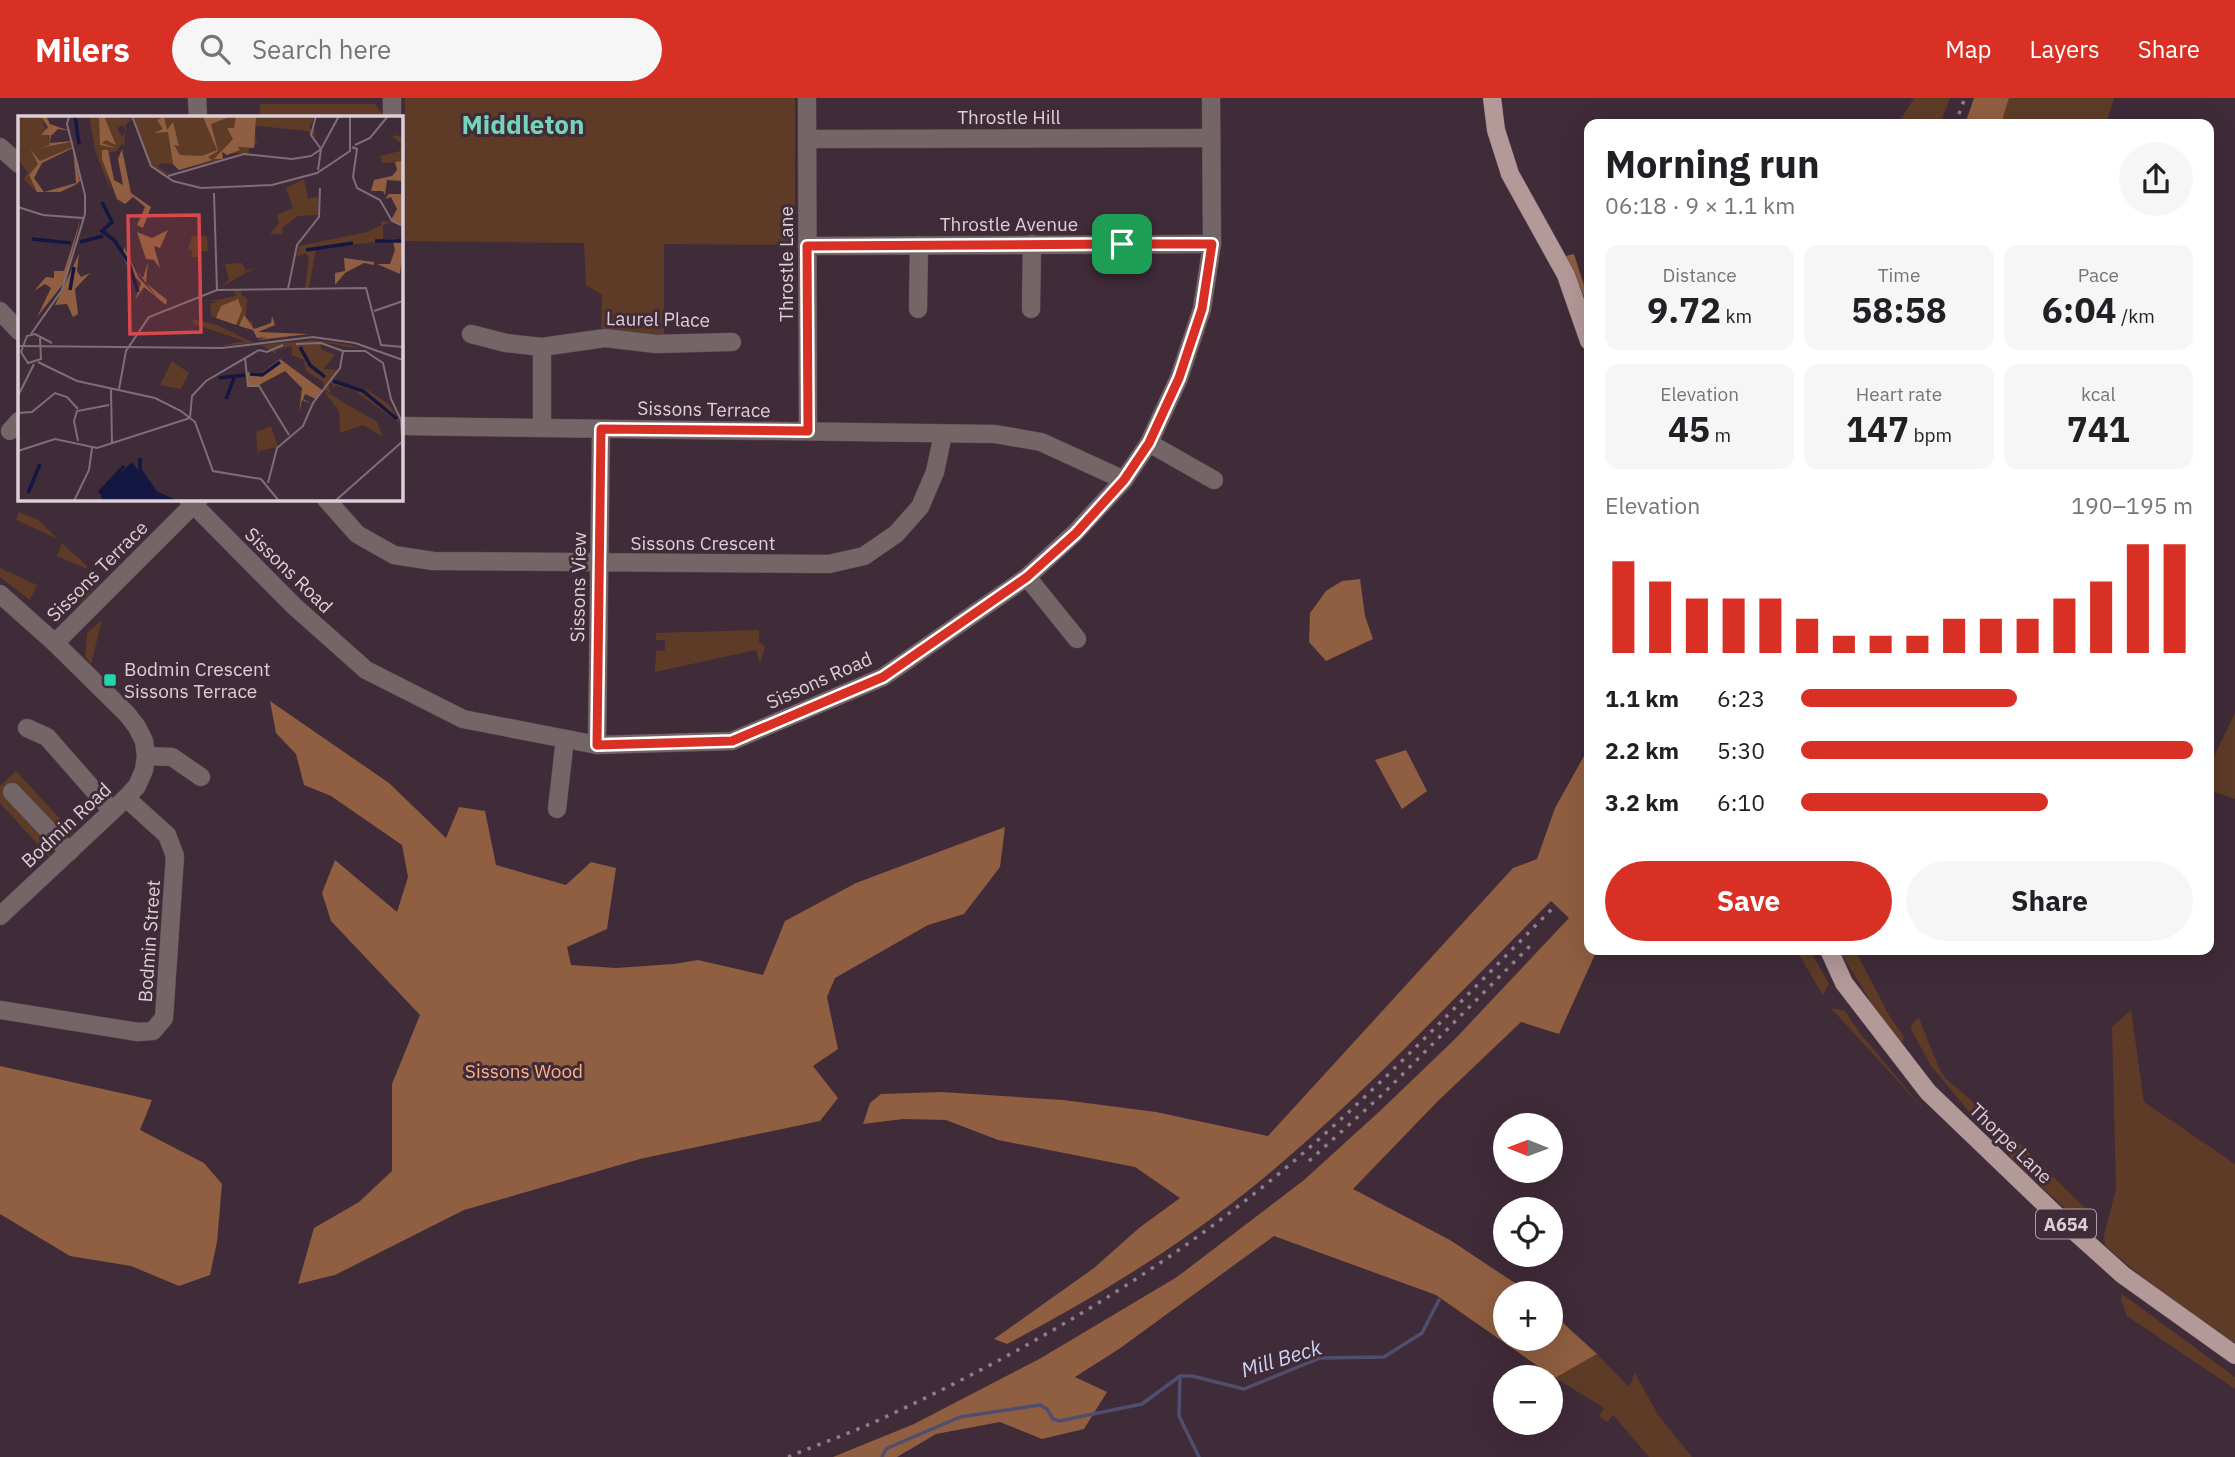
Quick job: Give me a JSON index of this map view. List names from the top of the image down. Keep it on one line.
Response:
{"streets":{"main road":["Thorpe Lane","A654"],"street":["Throstle Hill","Throstle Avenue","Throstle Lane","Laurel Place","Sissons Terrace","Sissons Crescent","Sissons Road","Sissons View","Bodmin Road","Bodmin Street"]},"crossings":[["Throstle Hill","Throstle Lane"],["Throstle Hill","Sissons Road"],["Throstle Avenue","Throstle Lane"],["Throstle Avenue","Sissons Road"],["Throstle Lane","Sissons Terrace"],["Sissons Terrace","Sissons Crescent"],["Sissons Terrace","Sissons Road"],["Sissons Terrace","Sissons View"],["Sissons Crescent","Sissons View"],["Sissons Road","Sissons View"],["Bodmin Road","Bodmin Street"]],"districts":["Middleton"],"water":["Mill Beck"],"parks":["Sissons Wood"],"places":{"transit":["Bodmin Crescent Sissons Terrace"]},"north":"left","page":{"header":"Milers","search":"Search here","nav":["Map","Layers","Share"],"heading":["Morning run","06:18 · 9 × 1.1 km"],"stats":[["Distance","9.72 km"],["Time","58:58"],["Pace","6:04 /km"],["Elevation","45 m"],["Heart rate","147 bpm"],["kcal","741"]],"chart":["Elevation","190–195 m"],"list":[{"name":"1.1 km","note":"6:23"},{"name":"2.2 km","note":"5:30"},{"name":"3.2 km","note":"6:10"}],"buttons":["Save","Share"],"map_buttons":["+","−"]}}
